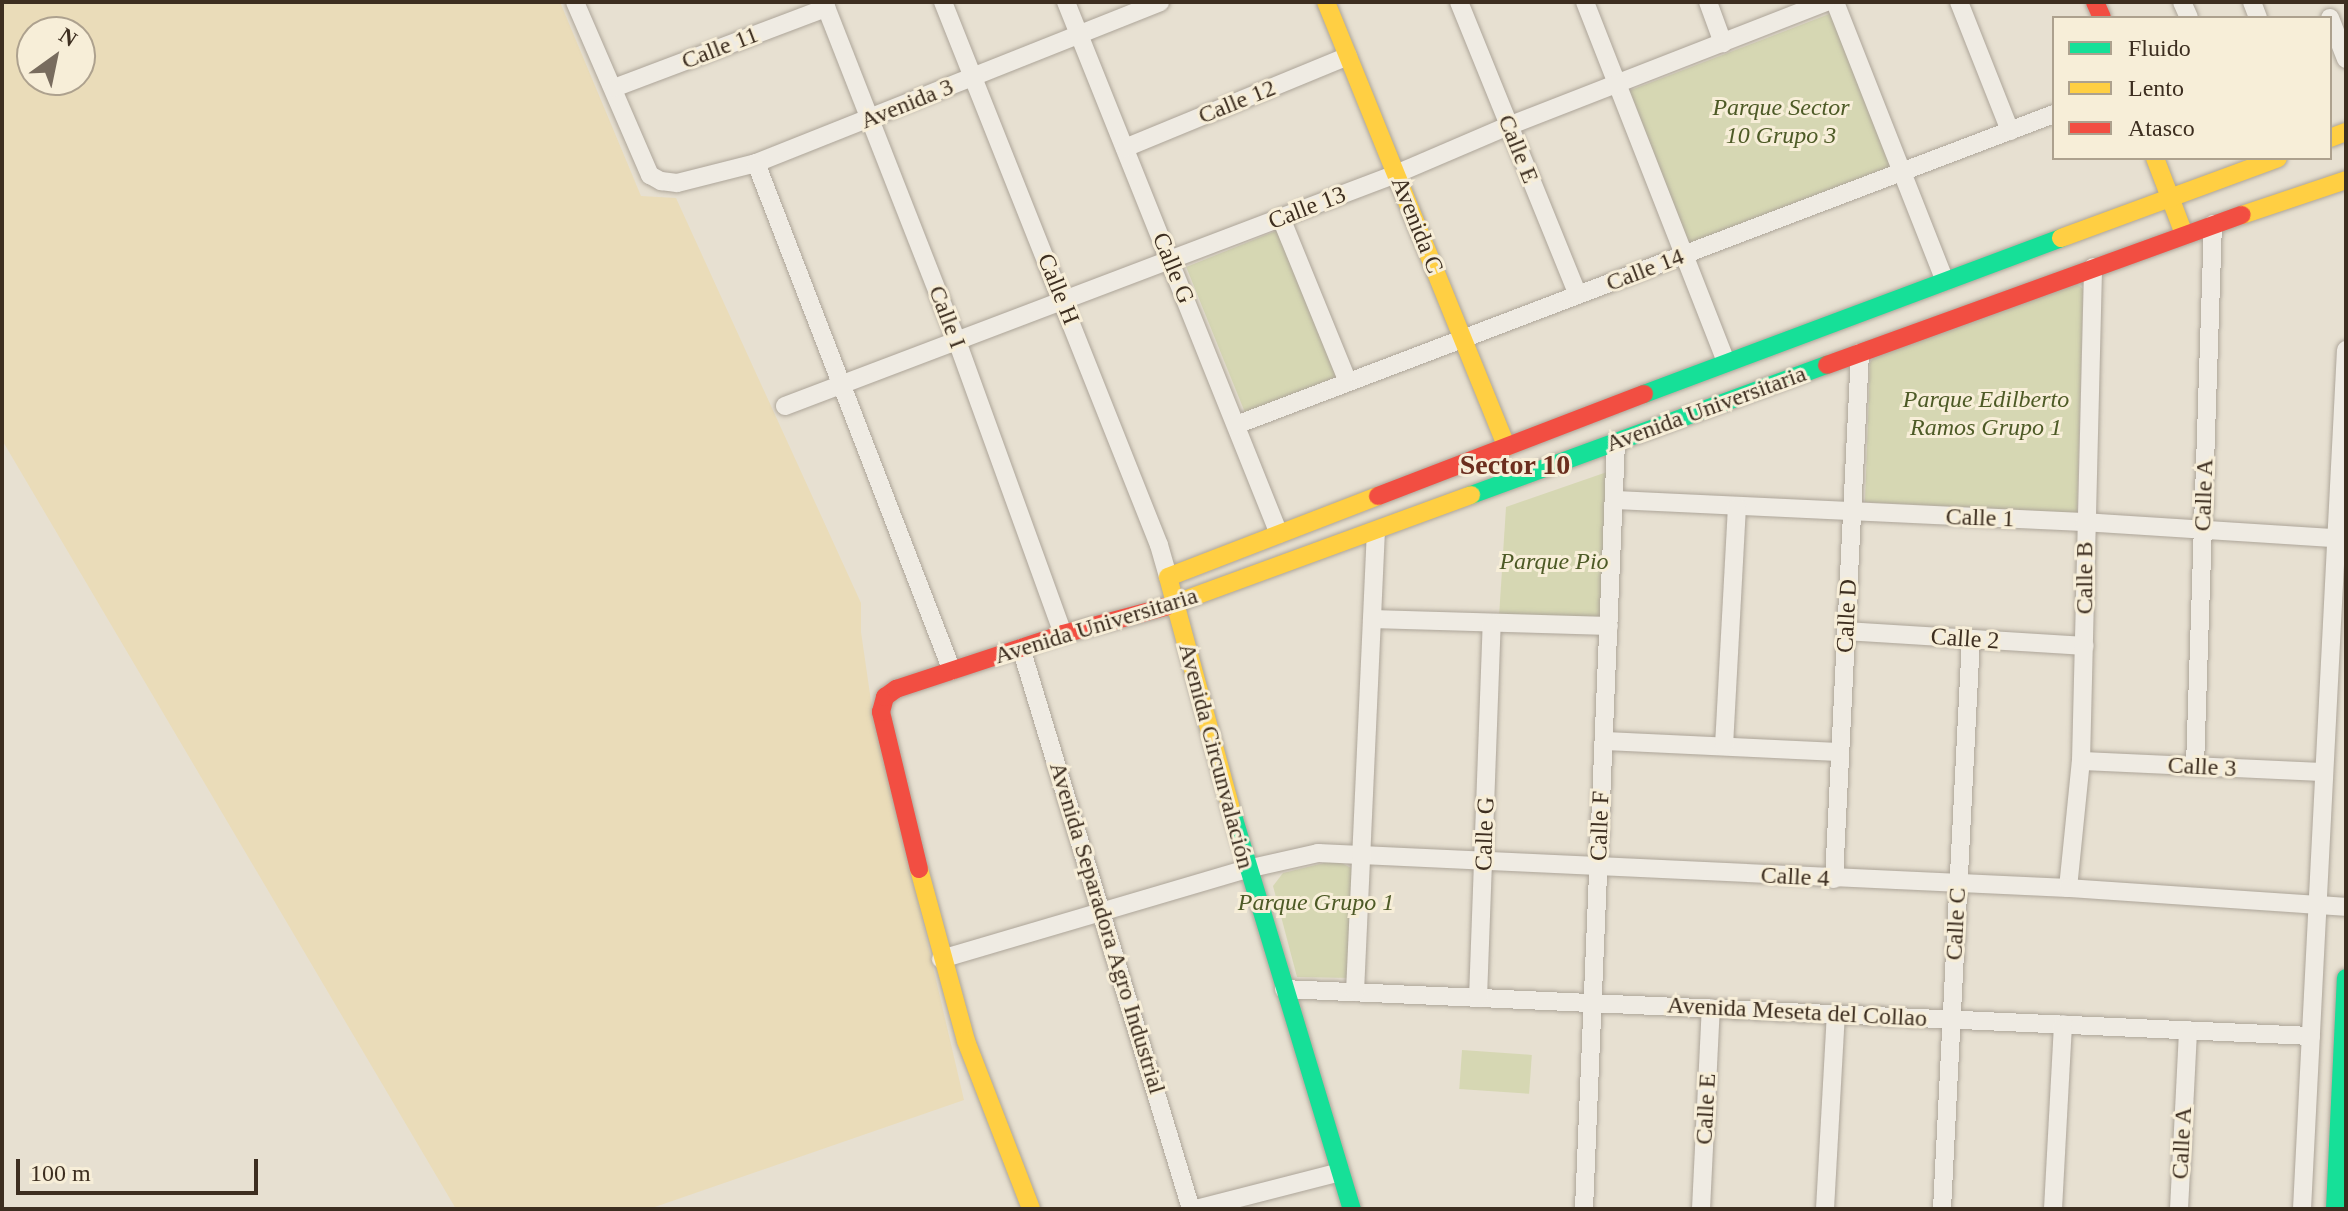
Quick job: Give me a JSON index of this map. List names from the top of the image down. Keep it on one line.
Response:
{"streets":{"street":["Calle 11","Calle 12","Avenida 3","Calle E","Calle 13","Avenida C","Calle G","Calle 14","Calle H","Calle I","Avenida Universitaria","Calle A","Calle 1","Calle B","Calle D","Calle 2","Avenida Circunvalación","Calle 3","Calle F","Calle 4","Calle C","Avenida Separadora Agro Industrial","Avenida Meseta del Collao"]},"crossings":[["Calle 11","Avenida 3"],["Calle 11","Calle I"],["Calle 12","Avenida C"],["Calle 12","Calle G"],["Avenida 3","Calle G"],["Avenida 3","Calle H"],["Avenida 3","Calle I"],["Calle E","Calle 13"],["Calle E","Calle 14"],["Calle E","Avenida Meseta del Collao"],["Calle 13","Avenida C"],["Calle 13","Calle G"],["Calle 13","Calle H"],["Calle 13","Calle I"],["Avenida C","Calle 14"],["Avenida C","Avenida Universitaria"],["Calle G","Calle 14"],["Calle G","Avenida Universitaria"],["Calle G","Calle 4"],["Calle G","Avenida Meseta del Collao"],["Calle H","Avenida Universitaria"],["Calle H","Avenida Circunvalación"],["Calle I","Avenida Universitaria"],["Avenida Universitaria","Calle A"],["Avenida Universitaria","Calle B"],["Avenida Universitaria","Calle D"],["Avenida Universitaria","Avenida Circunvalación"],["Avenida Universitaria","Calle F"],["Avenida Universitaria","Calle 4"],["Avenida Universitaria","Avenida Separadora Agro Industrial"],["Calle A","Calle 1"],["Calle A","Calle 3"],["Calle A","Avenida Meseta del Collao"],["Calle 1","Calle B"],["Calle 1","Calle D"],["Calle 1","Calle F"],["Calle B","Calle 2"],["Calle B","Calle 3"],["Calle B","Calle 4"],["Calle D","Calle 2"],["Calle D","Calle 4"],["Calle 2","Calle C"],["Avenida Circunvalación","Calle 4"],["Avenida Circunvalación","Avenida Meseta del Collao"],["Calle F","Calle 4"],["Calle F","Avenida Meseta del Collao"],["Calle 4","Calle C"],["Calle 4","Avenida Separadora Agro Industrial"],["Calle C","Avenida Meseta del Collao"]],"districts":["Sector 10"],"parks":["Parque Sector 10 Grupo 3","Parque Edilberto Ramos Grupo 1","Parque Pio","Parque Grupo 1"],"legend":["Fluido","Lento","Atasco"],"scale_bar":"100 m","north":"top right"}
